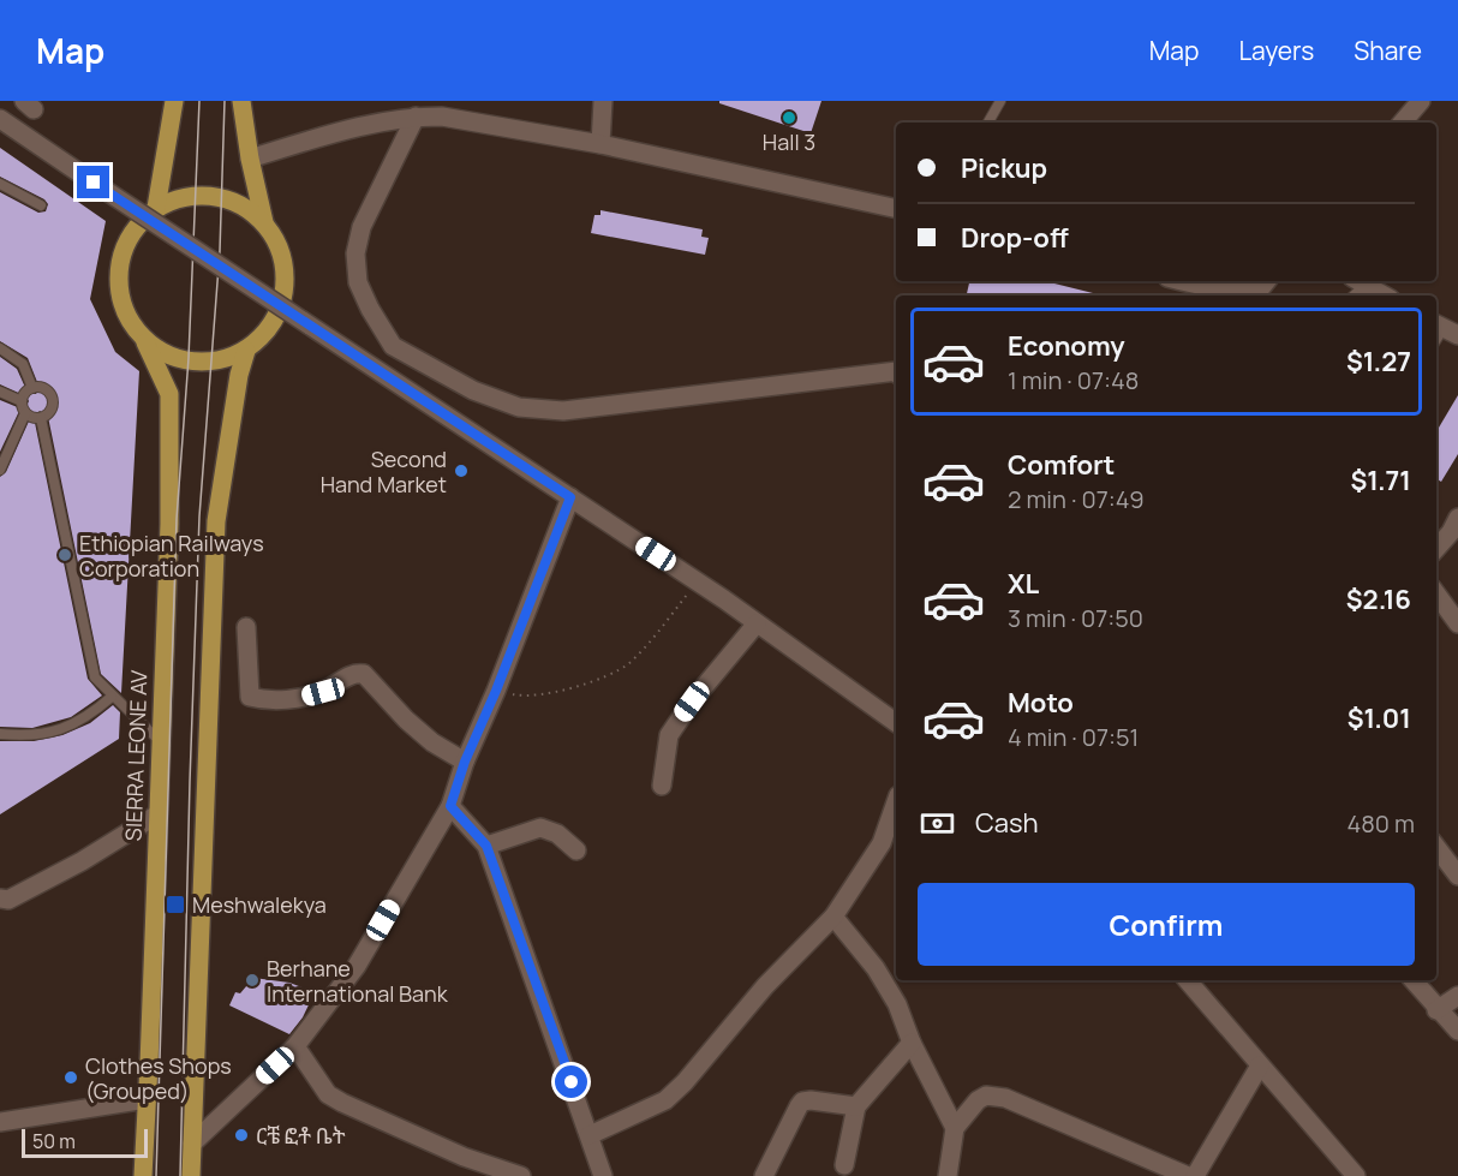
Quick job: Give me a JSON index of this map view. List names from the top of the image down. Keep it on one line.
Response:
{"streets":{"main road":["SIERRA LEONE AV"]},"places":{"other":["Hall 3","Second Hand Market","Ethiopian Railways Corporation","Berhane International Bank","Clothes Shops (Grouped)","ርቼ ፎቶ ቤት"],"transit":["Meshwalekya"]},"scale_bar":"50 m","page":{"header":"Map","nav":["Map","Layers","Share"],"banner":["Pickup","Drop-off"],"list":[{"name":"Economy","note":"1 min · 07:48","value":"$1.27"},{"name":"Comfort","note":"2 min · 07:49","value":"$1.71"},{"name":"XL","note":"3 min · 07:50","value":"$2.16"},{"name":"Moto","note":"4 min · 07:51","value":"$1.01"}],"pay":["Cash","480 m"],"buttons":"Confirm","scale":"50 m"}}
